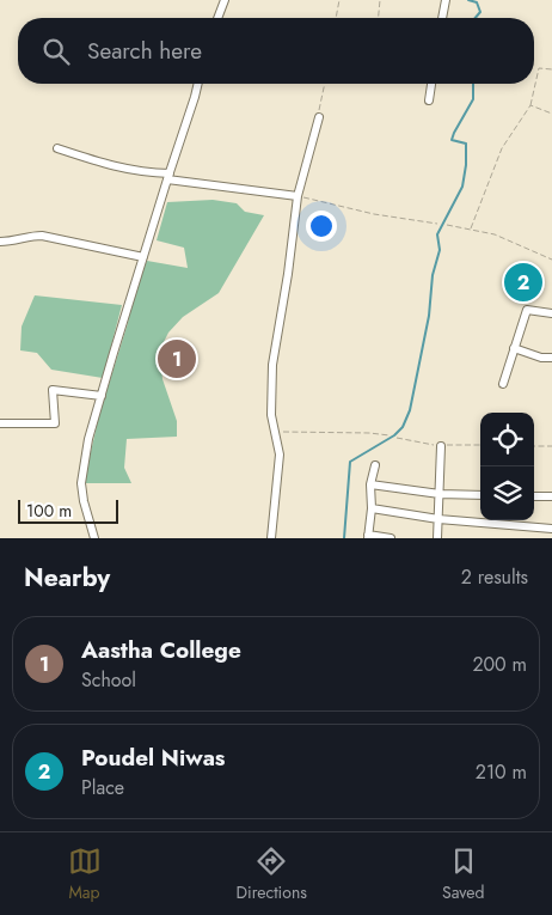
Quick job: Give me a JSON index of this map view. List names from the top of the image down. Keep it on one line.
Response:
{"scale_bar":"100 m","page":{"search":"Search here","pins":["2","1"],"scale":"100 m","heading":["Nearby","2 results"],"list":[{"mark":"1","name":"Aastha College","note":"School","value":"200 m"},{"mark":"2","name":"Poudel Niwas","note":"Place","value":"210 m"}],"nav":["Map","Directions","Saved"]}}
